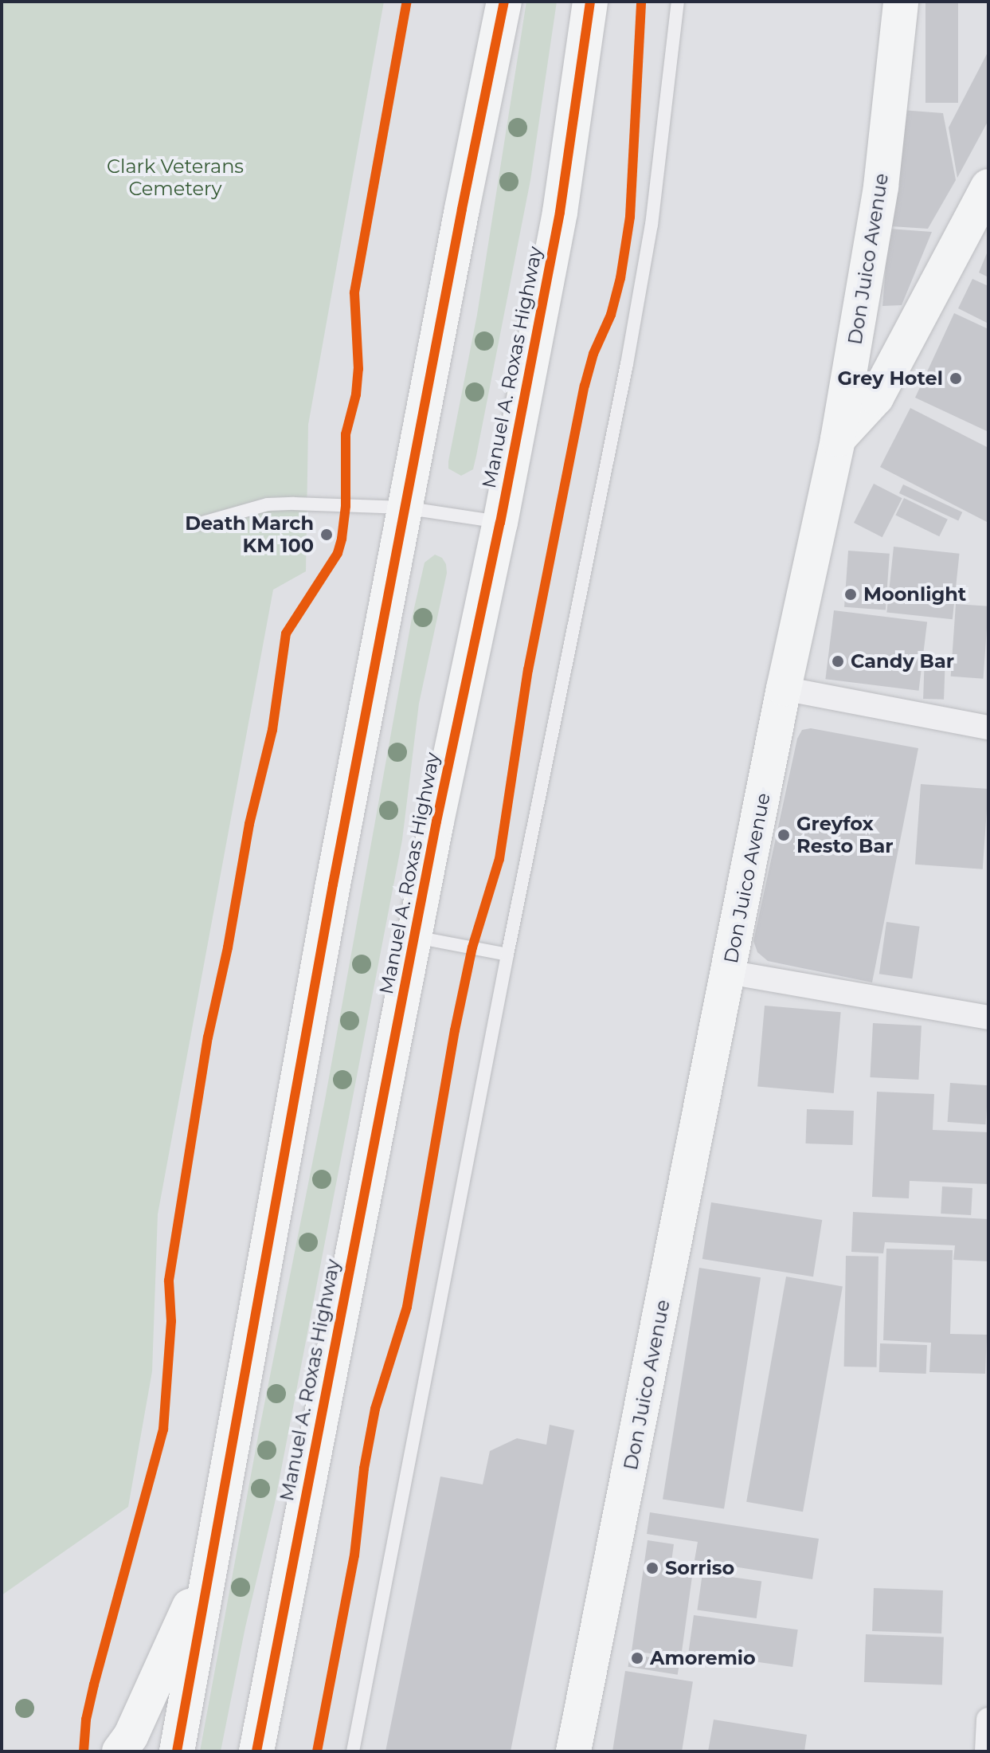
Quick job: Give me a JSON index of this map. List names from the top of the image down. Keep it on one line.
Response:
{"streets":{"main road":["Don Juico Avenue","Manuel A. Roxas Highway"]},"parks":["Clark Veterans Cemetery"],"places":["Grey Hotel","Death March KM 100","Moonlight","Candy Bar","Greyfox Resto Bar","Sorriso","Amoremio"]}
